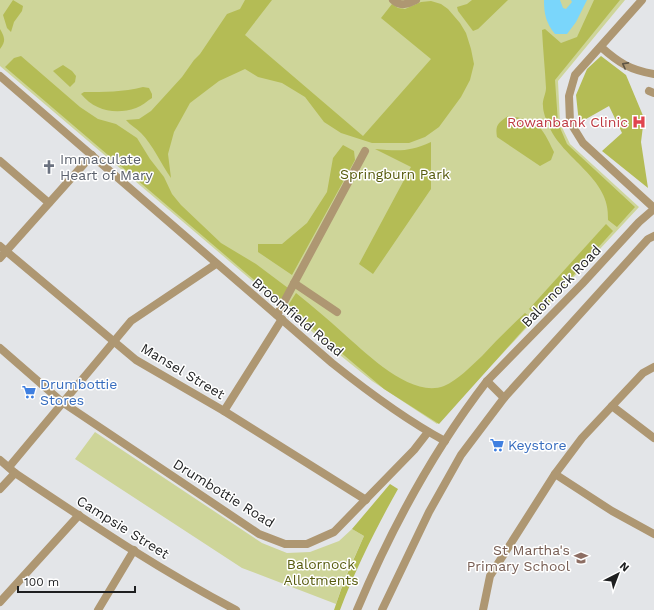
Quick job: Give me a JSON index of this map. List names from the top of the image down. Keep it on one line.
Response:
{"streets":{"street":["Balornock Road","Broomfield Road","Mansel Street","Drumbottie Road","Campsie Street"]},"crossings":[["Balornock Road","Broomfield Road"],["Broomfield Road","Drumbottie Road"],["Mansel Street","Drumbottie Road"]],"parks":["Springburn Park","Balornock Allotments"],"places":{"hospital":["Rowanbank Clinic"],"church":["Immaculate Heart of Mary"],"supermarket":["Drumbottie Stores","Keystore"],"school or university":["St Martha's Primary School"]},"scale_bar":"100 m","north":"top right"}
